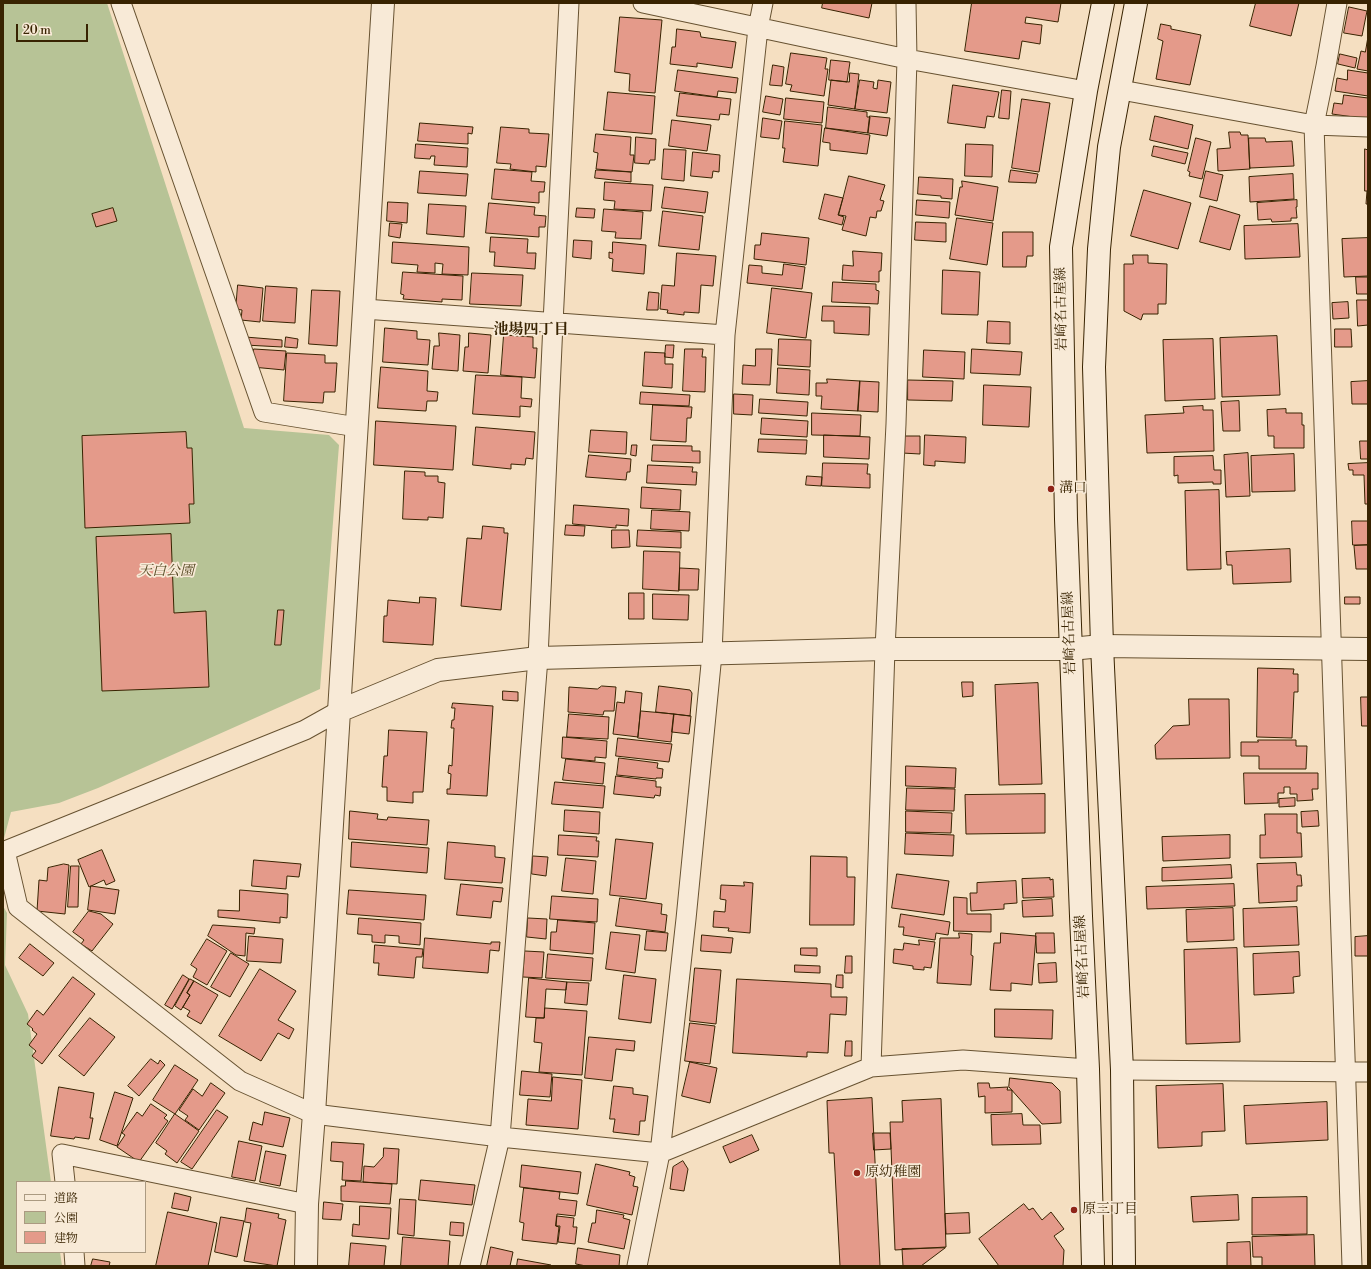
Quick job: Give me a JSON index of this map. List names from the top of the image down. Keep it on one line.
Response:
{"streets":{"main road":["岩崎名古屋線"]},"districts":["池場四丁目"],"parks":["天白公園"],"places":["溝口","原幼稚園","原三丁目"],"legend":["道路","公園","建物"],"scale_bar":"20 m"}
